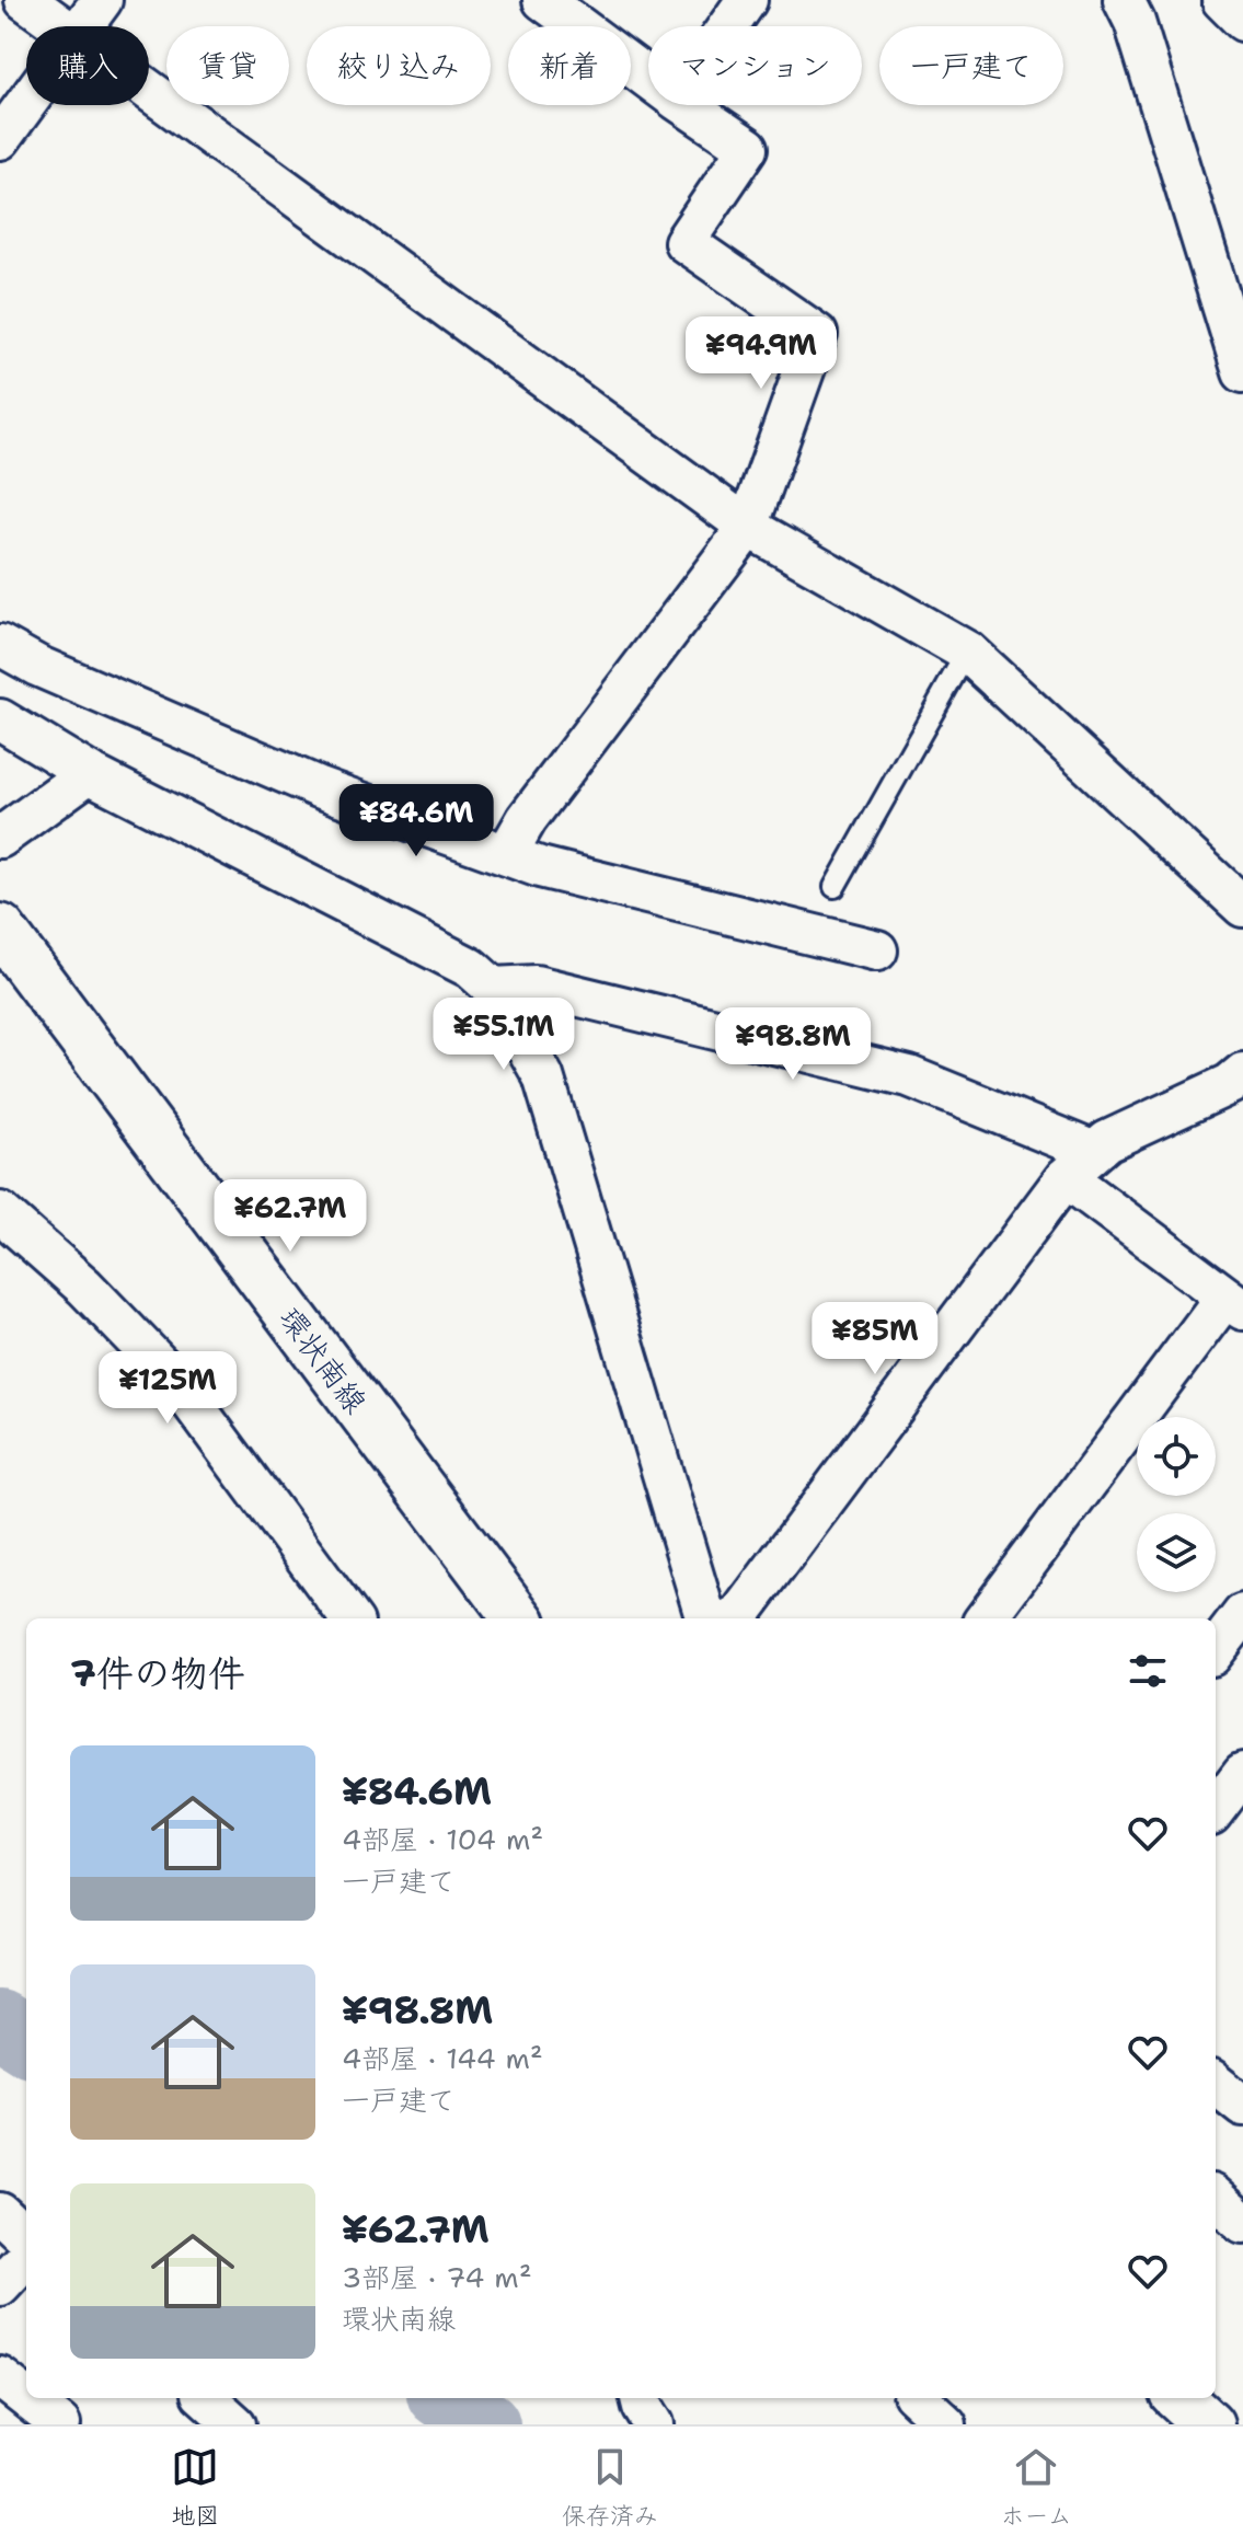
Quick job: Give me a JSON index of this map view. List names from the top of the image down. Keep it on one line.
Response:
{"streets":{"street":["環状南線"]},"page":{"chip":["購入","賃貸","絞り込み","新着","マンション","一戸建て"],"price":["¥94.9M","¥84.6M","¥55.1M","¥98.8M","¥62.7M","¥85M","¥125M"],"heading":"7件の物件","list":[{"name":"¥84.6M","note":"4部屋 · 104 m² · 一戸建て"},{"name":"¥98.8M","note":"4部屋 · 144 m² · 一戸建て"},{"name":"¥62.7M","note":"3部屋 · 74 m² · 環状南線"}],"tabs":["地図","保存済み","ホーム"]}}
